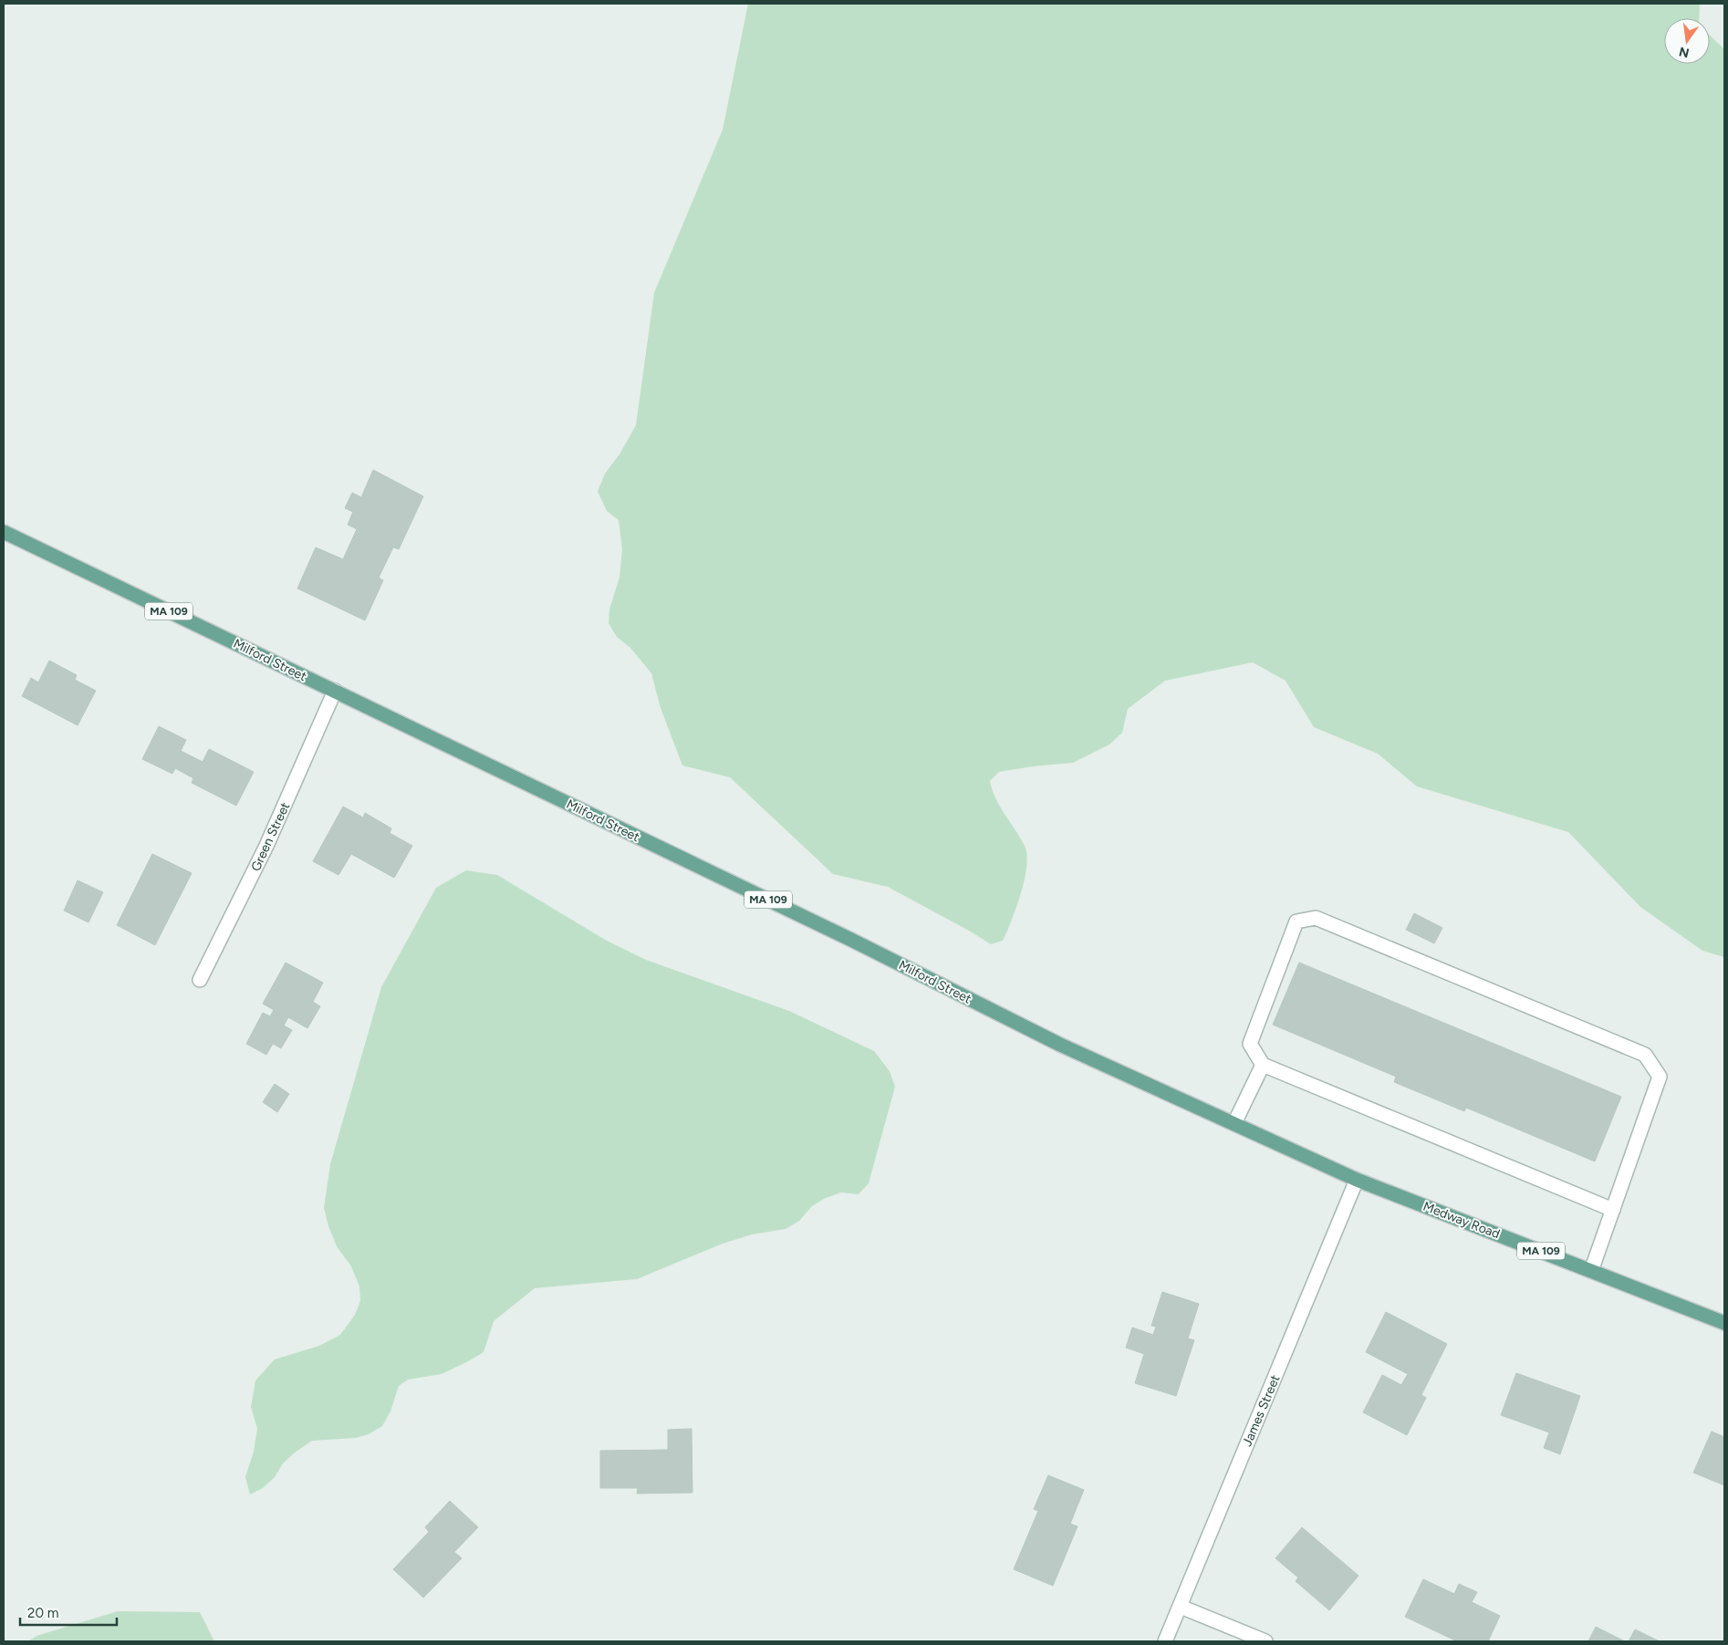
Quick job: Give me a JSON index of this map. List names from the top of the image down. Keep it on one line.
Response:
{"streets":{"main road":["MA 109","Milford Street","Medway Road"],"street":["Green Street","James Street"]},"crossings":[["Milford Street","Green Street"],["Milford Street","Medway Road"],["Medway Road","James Street"]],"scale_bar":"20 m","north":"bottom"}
